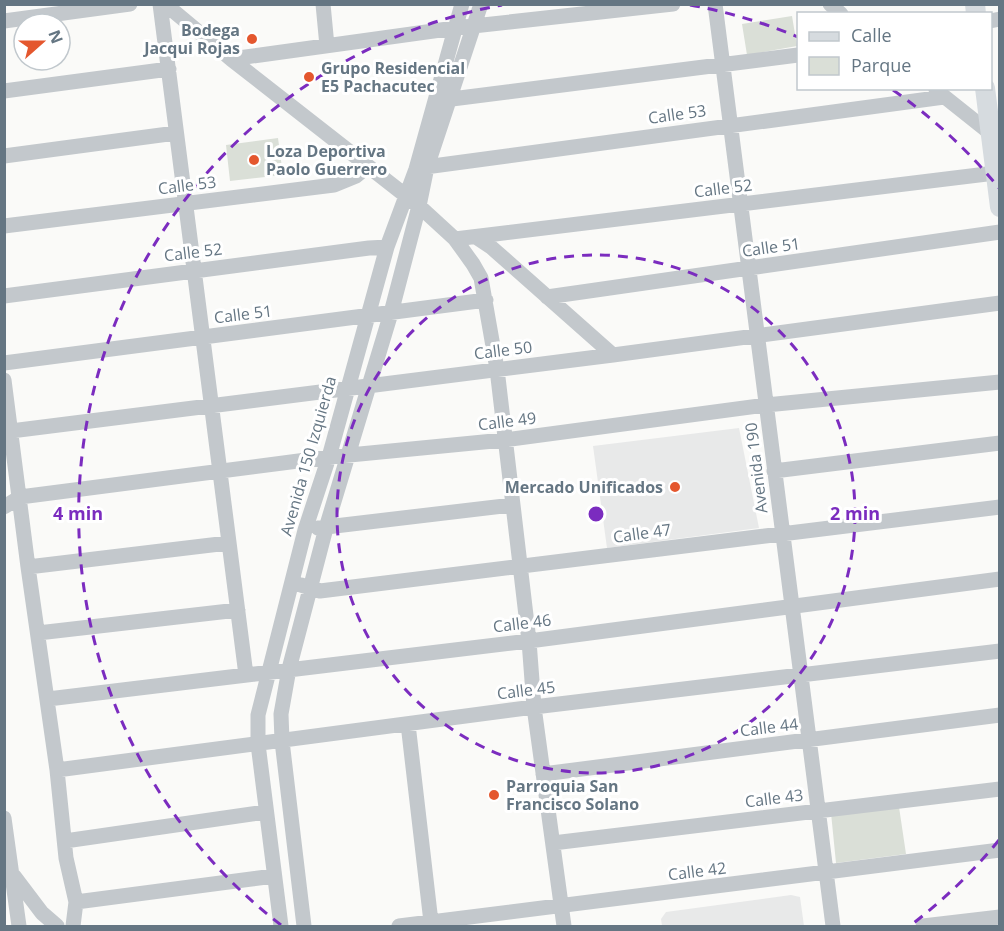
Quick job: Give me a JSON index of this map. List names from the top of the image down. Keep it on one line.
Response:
{"streets":{"street":["Calle 53","Calle 52","Calle 51","Calle 50","Calle 49","Avenida 150 Izquierda","Avenida 190","Calle 47","Calle 46","Calle 45","Calle 44","Calle 43","Calle 42"]},"crossings":[["Calle 53","Avenida 150 Izquierda"],["Calle 53","Avenida 190"],["Calle 52","Avenida 150 Izquierda"],["Calle 52","Avenida 190"],["Calle 51","Avenida 150 Izquierda"],["Calle 51","Avenida 190"],["Calle 50","Avenida 150 Izquierda"],["Calle 50","Avenida 190"],["Calle 49","Avenida 150 Izquierda"],["Calle 49","Avenida 190"],["Avenida 150 Izquierda","Calle 47"],["Avenida 150 Izquierda","Calle 46"],["Avenida 150 Izquierda","Calle 45"],["Avenida 190","Calle 47"],["Avenida 190","Calle 46"],["Avenida 190","Calle 45"],["Avenida 190","Calle 44"],["Avenida 190","Calle 43"],["Avenida 190","Calle 42"]],"places":["Bodega Jacqui Rojas","Grupo Residencial E5 Pachacutec","Loza Deportiva Paolo Guerrero","Mercado Unificados","Parroquia San Francisco Solano"],"legend":["Calle","Parque"],"north":"right","rings":["2 min","4 min"]}
